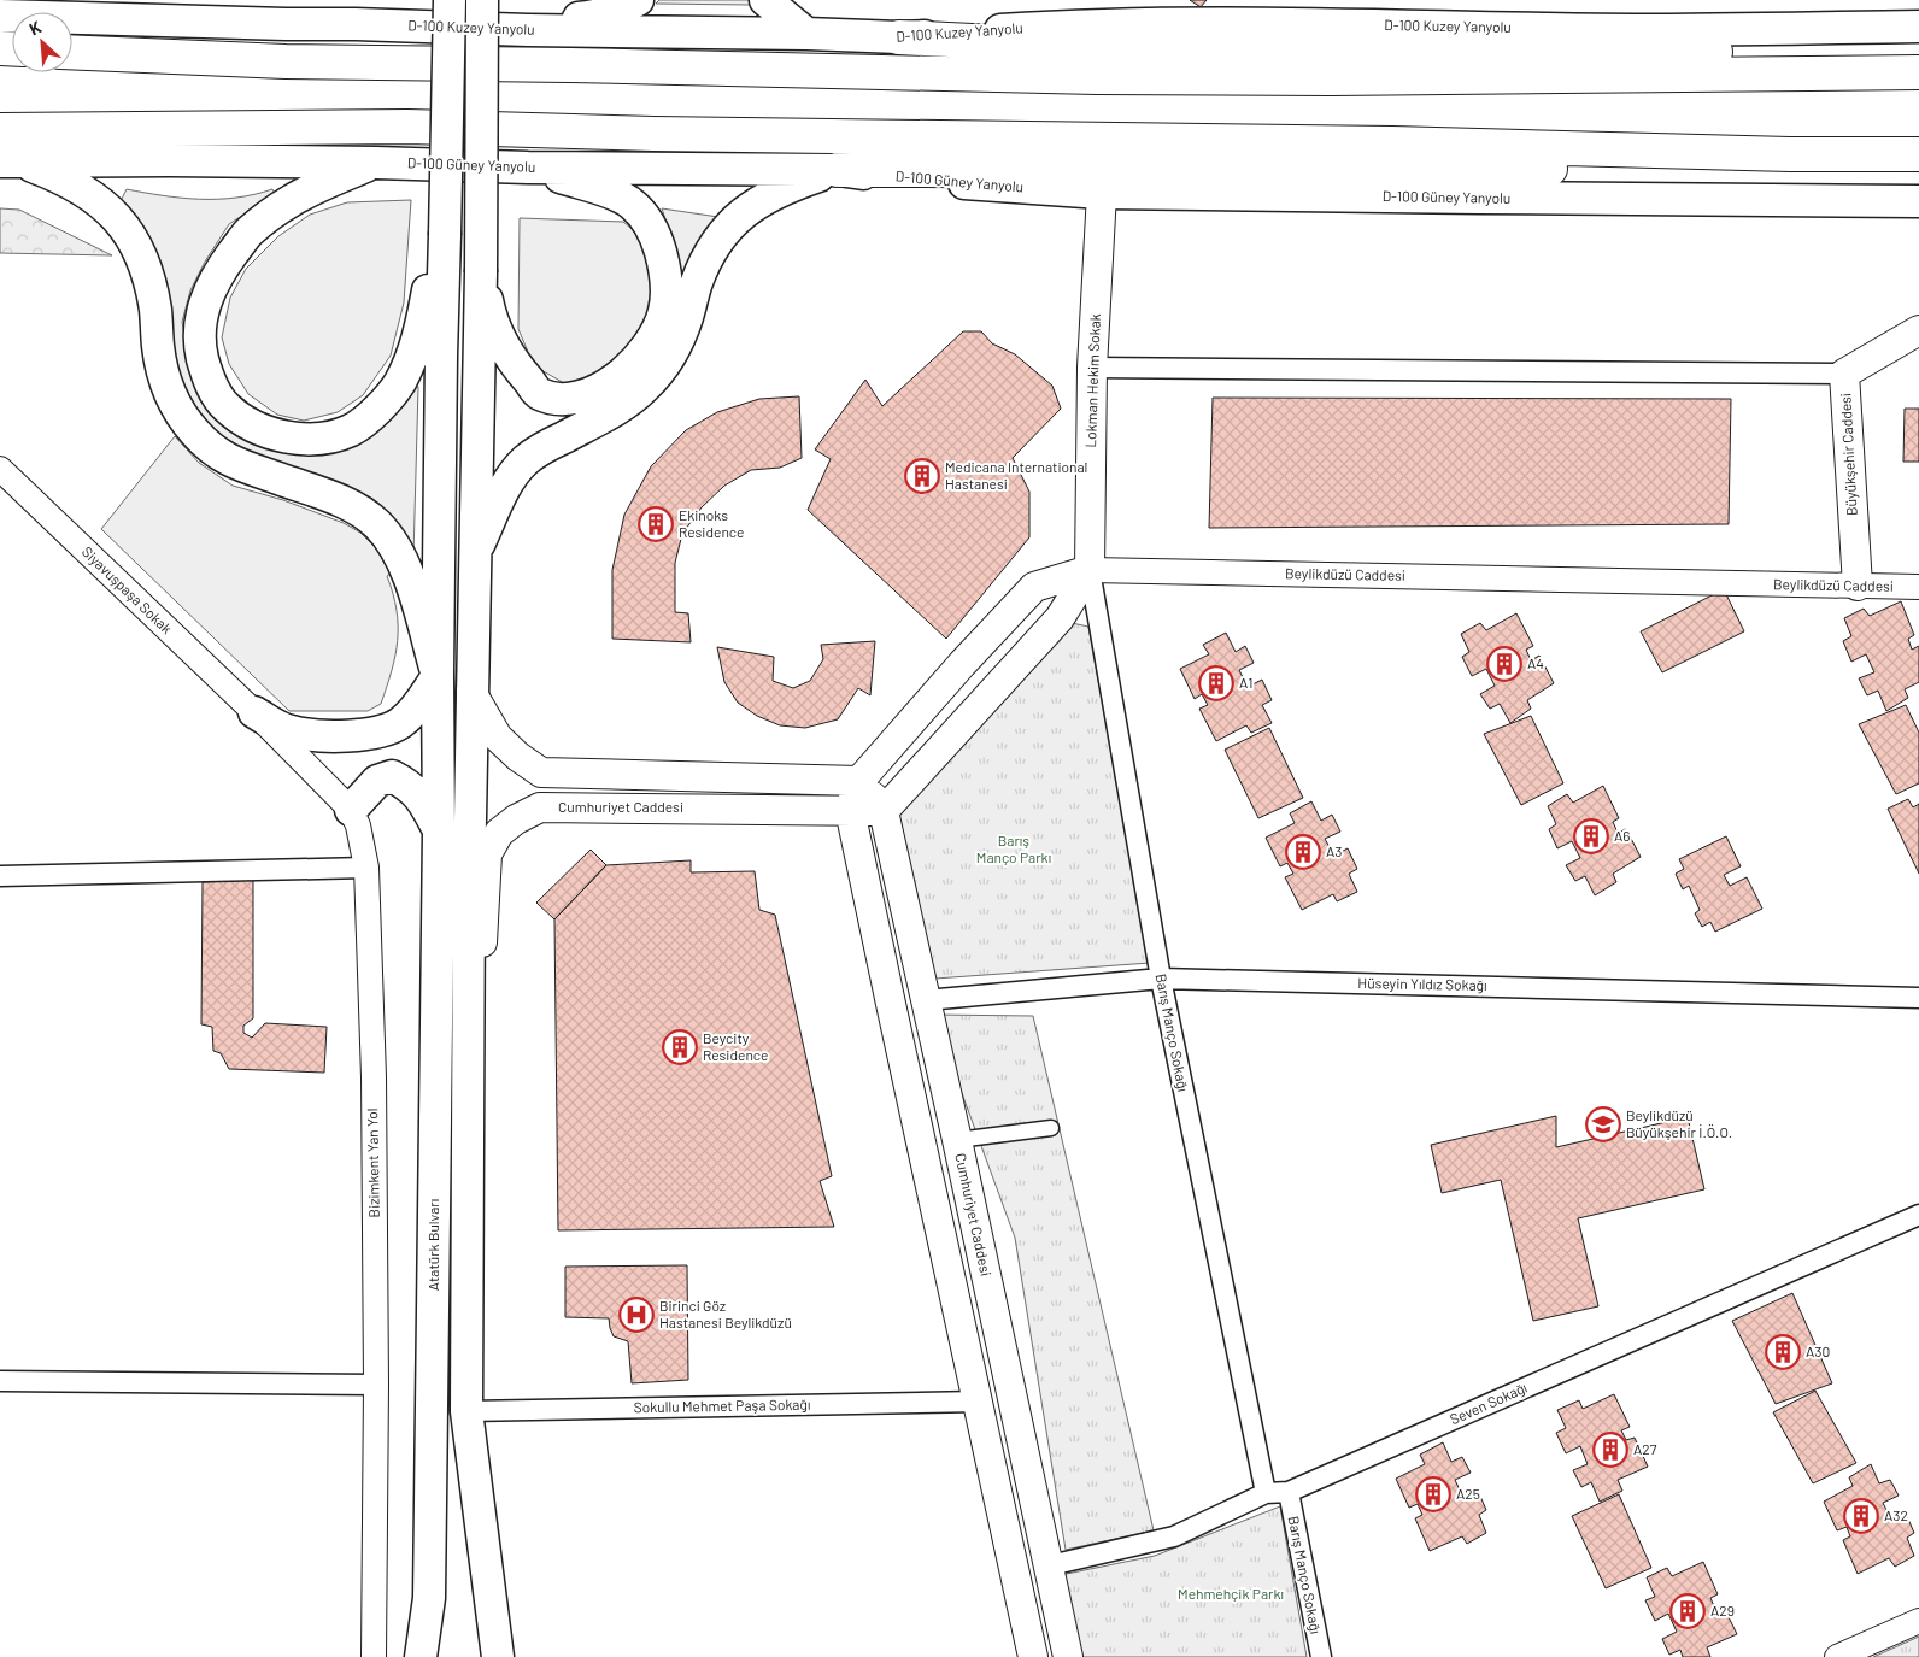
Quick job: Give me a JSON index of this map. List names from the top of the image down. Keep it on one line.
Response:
{"streets":{"main road":["D-100 Kuzey Yanyolu","D-100 Güney Yanyolu","Lokman Hekim Sokak","Büyükşehir Caddesi","Beylikdüzü Caddesi","Cumhuriyet Caddesi","Atatürk Bulvarı"],"street":["Siyavuşpaşa Sokak","Hüseyin Yıldız Sokağı","Barış Manço Sokağı","Bizimkent Yan Yol","Seven Sokağı","Sokullu Mehmet Paşa Sokağı"]},"crossings":[["D-100 Güney Yanyolu","Lokman Hekim Sokak"],["Lokman Hekim Sokak","Beylikdüzü Caddesi"],["Lokman Hekim Sokak","Barış Manço Sokağı"],["Büyükşehir Caddesi","Beylikdüzü Caddesi"],["Beylikdüzü Caddesi","Cumhuriyet Caddesi"],["Beylikdüzü Caddesi","Barış Manço Sokağı"],["Siyavuşpaşa Sokak","Bizimkent Yan Yol"],["Cumhuriyet Caddesi","Hüseyin Yıldız Sokağı"],["Cumhuriyet Caddesi","Seven Sokağı"],["Hüseyin Yıldız Sokağı","Barış Manço Sokağı"],["Barış Manço Sokağı","Seven Sokağı"]],"parks":["Barış Manço Parkı","Mehmehçik Parkı"],"places":{"building":["Medicana International Hastanesi","Ekinoks Residence","A4","A1","A6","A3","Beycity Residence","A30","A27","A25","A32","A29"],"school or university":["Beylikdüzü Büyükşehir İ.Ö.O."],"hospital":["Birinci Göz Hastanesi Beylikdüzü"]},"north":"top left"}
